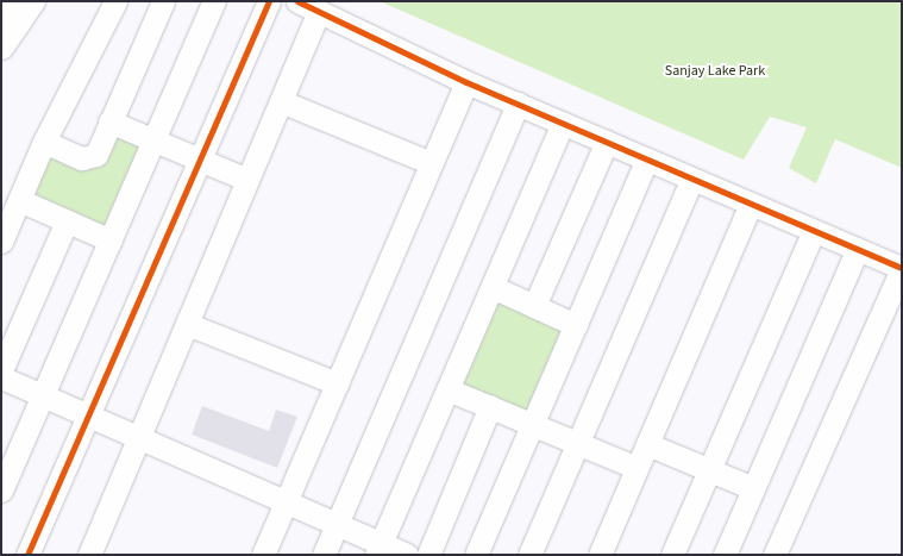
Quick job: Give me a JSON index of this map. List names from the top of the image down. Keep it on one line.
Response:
{"parks":["Sanjay Lake Park"]}
